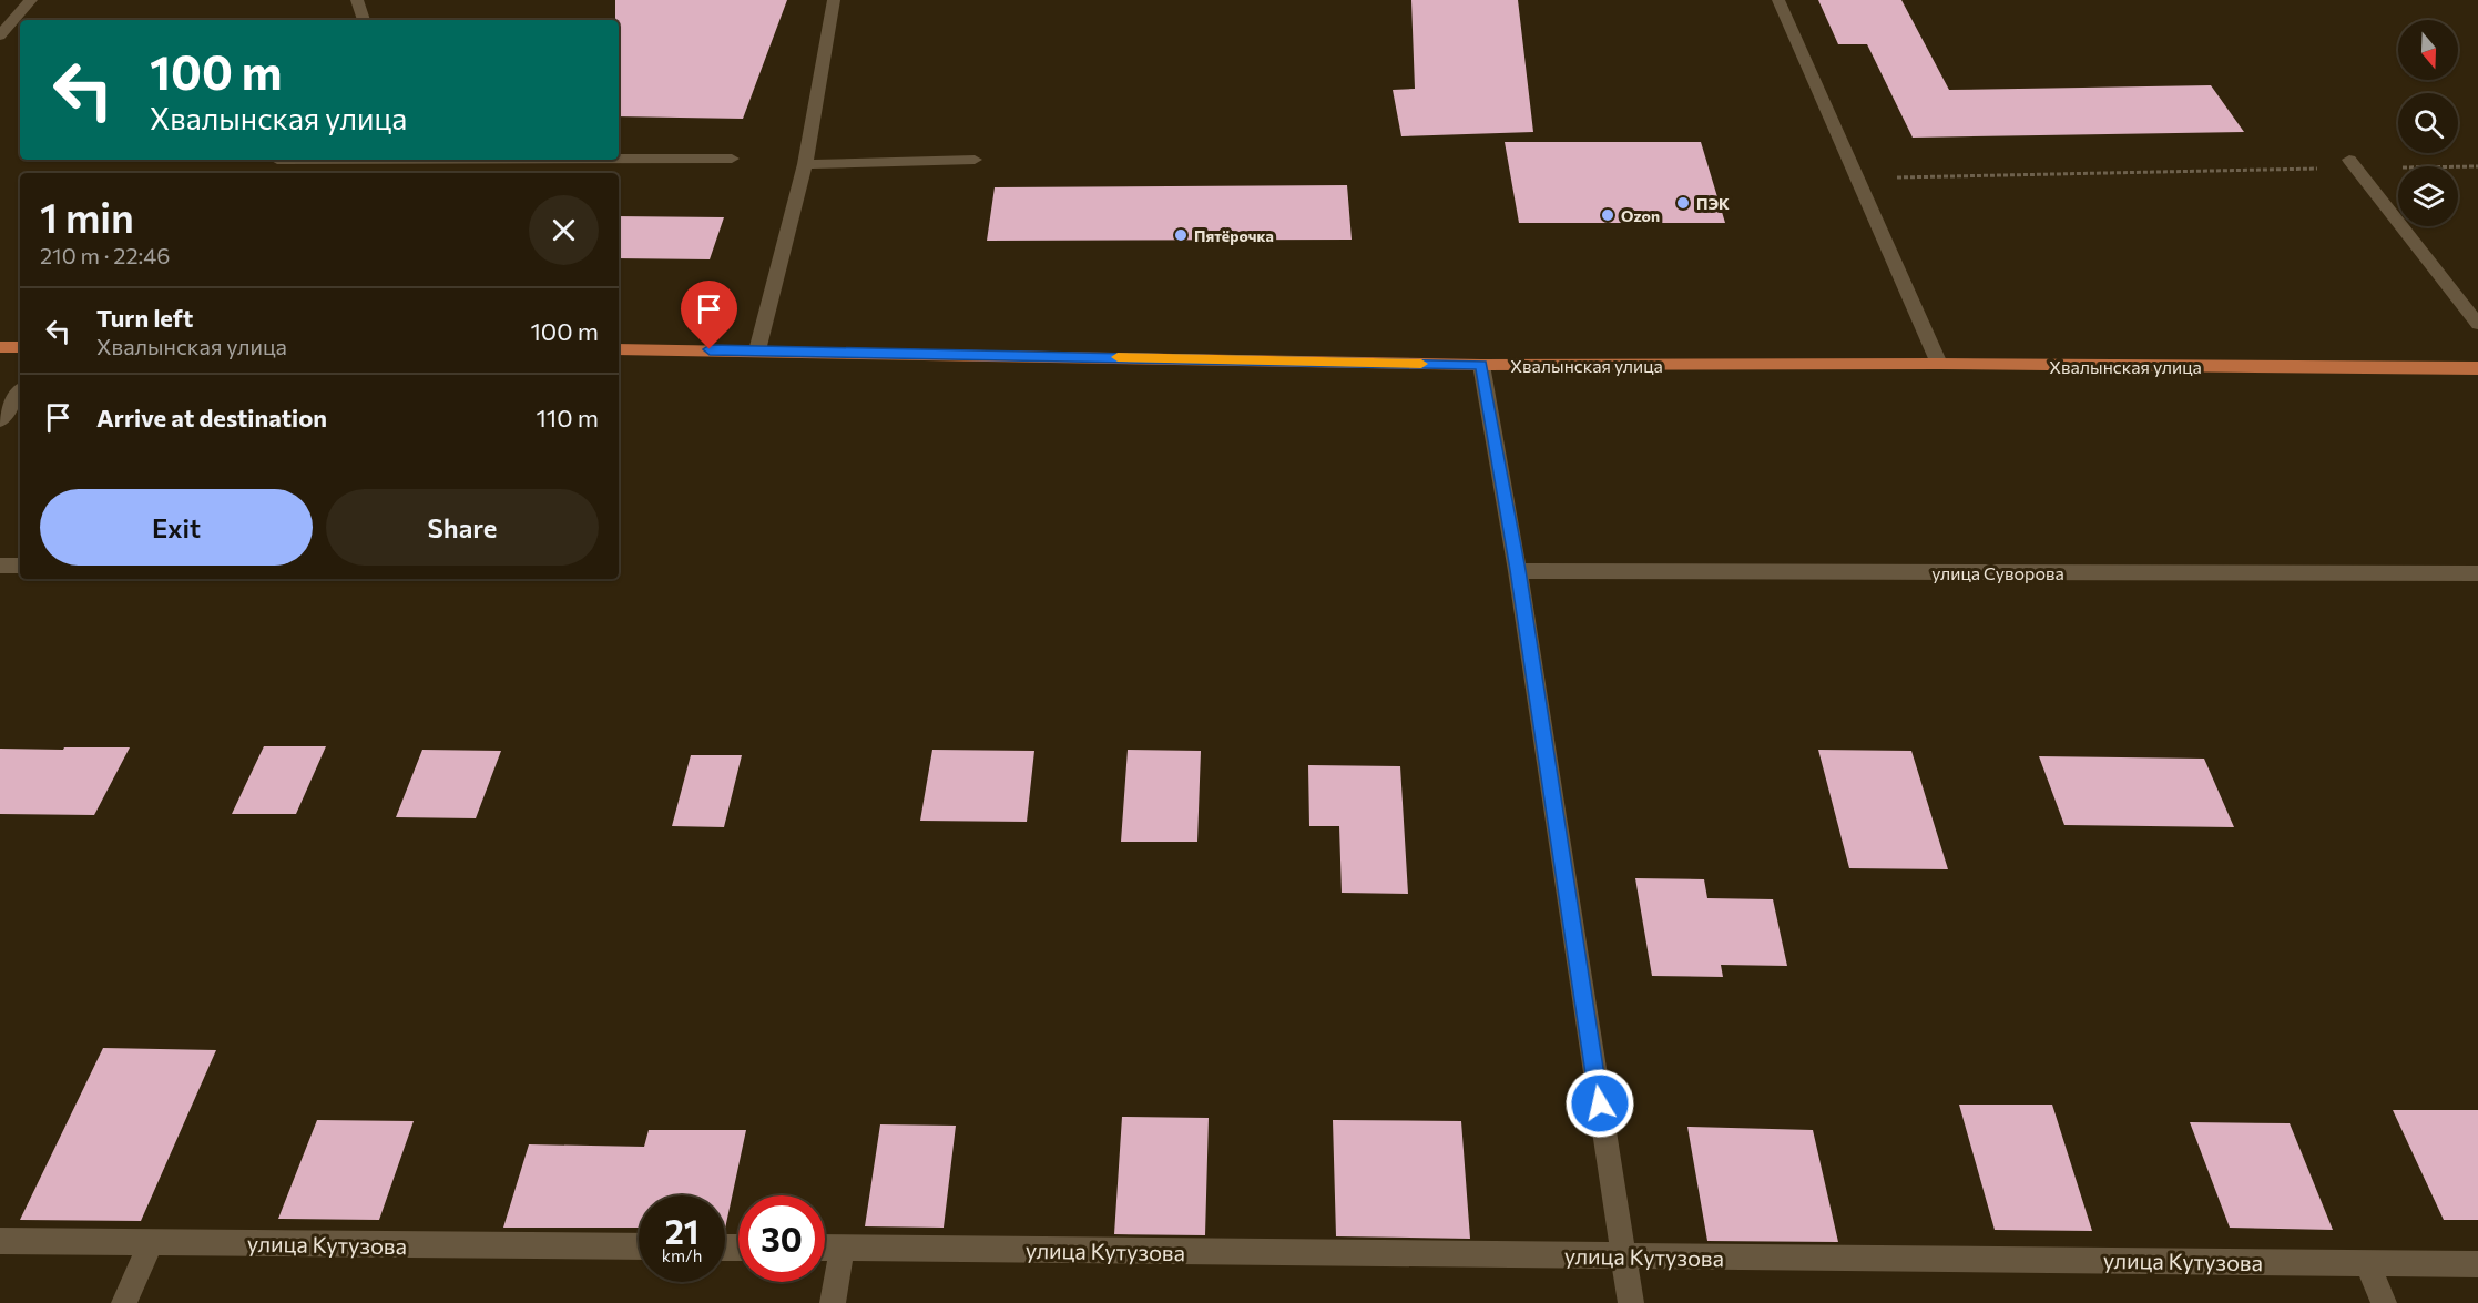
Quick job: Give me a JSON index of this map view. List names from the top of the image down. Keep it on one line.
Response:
{"streets":{"main road":["Хвалынская улица"],"street":["улица Суворова","улица Кутузова"]},"places":["ПЭК","Ozon","Пятёрочка"],"north":"bottom","page":{"turn":["100 m","Хвалынская улица"],"heading":["1 min","210 m · 22:46"],"list":[{"name":"Turn left","note":"Хвалынская улица","value":"100 m"},{"name":"Arrive at destination","value":"110 m"}],"buttons":["Exit","Share"],"speed":"21 km/h","limit":"30"}}
